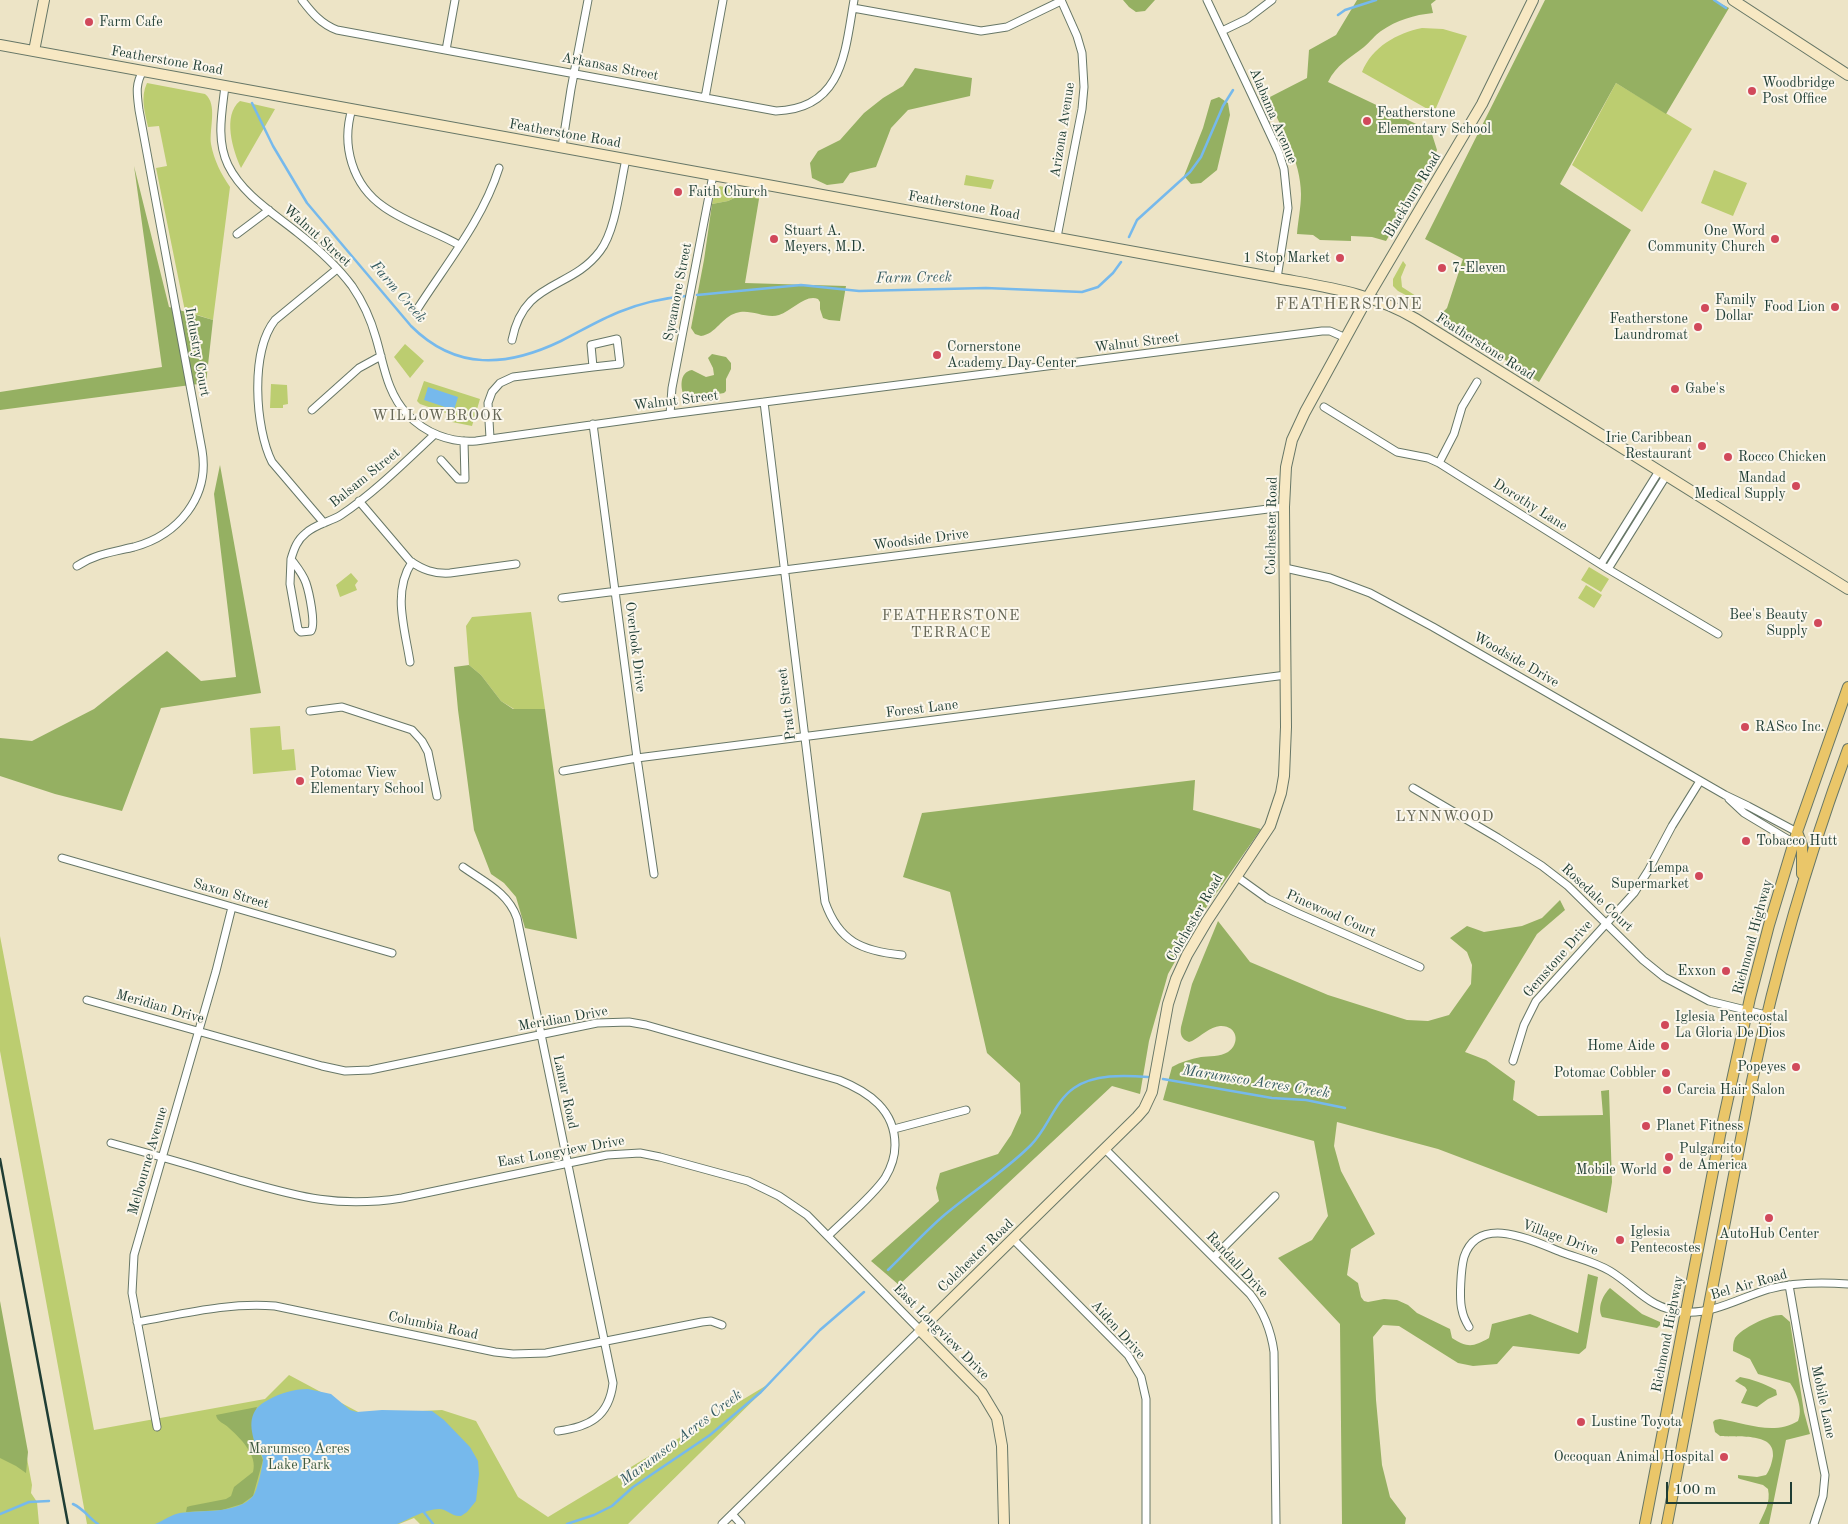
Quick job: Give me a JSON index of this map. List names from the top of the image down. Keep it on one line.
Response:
{"streets":{"main road":["Richmond Highway"],"street":["Featherstone Road","Arkansas Street","Alabama Avenue","Arizona Avenue","Blackburn Road","Walnut Street","Sycamore Street","Industry Court","Balsam Street","Dorothy Lane","Colchester Road","Woodside Drive","Overlook Drive","Pratt Street","Forest Lane","Saxon Street","Rosedale Court","Pinewood Court","Gemstone Drive","Meridian Drive","Lamar Road","East Longview Drive","Melbourne Avenue","Village Drive","Randall Drive","Bel Air Road","Columbia Road","Aiden Drive","Mobile Lane"]},"crossings":[["Featherstone Road","Alabama Avenue"],["Featherstone Road","Arizona Avenue"],["Featherstone Road","Blackburn Road"],["Featherstone Road","Walnut Street"],["Featherstone Road","Sycamore Street"],["Featherstone Road","Industry Court"],["Featherstone Road","Colchester Road"],["Blackburn Road","Colchester Road"],["Walnut Street","Sycamore Street"],["Walnut Street","Balsam Street"],["Walnut Street","Colchester Road"],["Walnut Street","Overlook Drive"],["Walnut Street","Pratt Street"],["Colchester Road","Woodside Drive"],["Colchester Road","Forest Lane"],["Colchester Road","Pinewood Court"],["Colchester Road","East Longview Drive"],["Colchester Road","Randall Drive"],["Colchester Road","Aiden Drive"],["Woodside Drive","Overlook Drive"],["Woodside Drive","Pratt Street"],["Woodside Drive","Richmond Highway"],["Woodside Drive","Gemstone Drive"],["Overlook Drive","Forest Lane"],["Pratt Street","Forest Lane"],["Saxon Street","Melbourne Avenue"],["Rosedale Court","Richmond Highway"],["Rosedale Court","Gemstone Drive"],["Richmond Highway","Village Drive"],["Richmond Highway","Bel Air Road"],["Meridian Drive","Lamar Road"],["Meridian Drive","Melbourne Avenue"],["Lamar Road","East Longview Drive"],["Lamar Road","Columbia Road"],["East Longview Drive","Melbourne Avenue"],["Melbourne Avenue","Columbia Road"],["Village Drive","Bel Air Road"],["Bel Air Road","Mobile Lane"]],"districts":["FEATHERSTONE","WILLOWBROOK","FEATHERSTONE TERRACE","LYNNWOOD"],"water":["Farm Creek","Marumsco Acres Creek"],"parks":["Marumsco Acres Lake Park"],"places":["Farm Cafe","Woodbridge Post Office","Featherstone Elementary School","Faith Church","Stuart A. Meyers, M.D.","One Word Community Church","1 Stop Market","7-Eleven","Food Lion","Family Dollar","Featherstone Laundromat","Cornerstone Academy Day Center","Gabe's","Irie Caribbean Restaurant","Rocco Chicken","Mandad Medical Supply","Bee's Beauty Supply","RASco Inc.","Potomac View Elementary School","Tobacco Hutt","Lempa Supermarket","Exxon","Iglesia Pentecostal La Gloria De Dios","Home Aide","Popeyes","Potomac Cobbler","Carcia Hair Salon","Planet Fitness","Pulgarcito de America","Mobile World","AutoHub Center","Iglesia Pentecostes","Lustine Toyota","Occoquan Animal Hospital"],"scale_bar":"100 m"}
